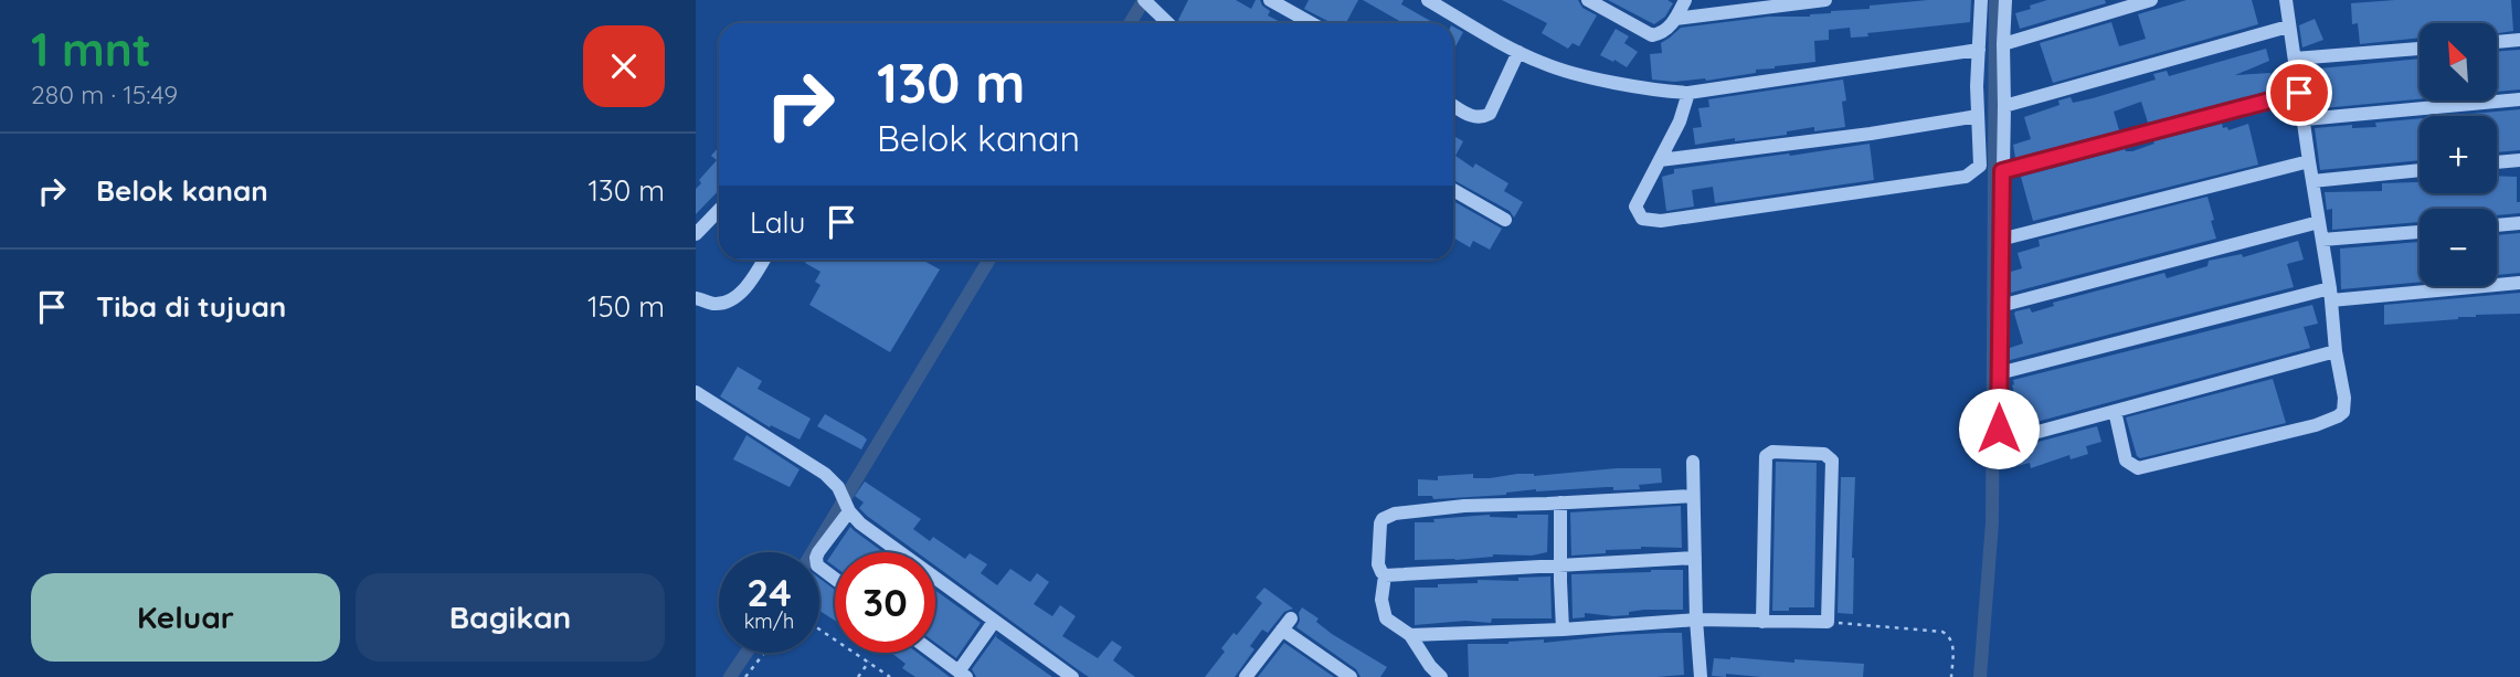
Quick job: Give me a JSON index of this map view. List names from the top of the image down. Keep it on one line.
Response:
{"north":"top left","page":{"heading":["1 mnt","280 m · 15:49"],"map_buttons":["+","−"],"turn":["130 m","Belok kanan"],"list":[{"name":"Belok kanan","value":"130 m"},{"name":"Tiba di tujuan","value":"150 m"}],"then":"Lalu","speed":"24 km/h","limit":"30","buttons":["Keluar","Bagikan"]}}
